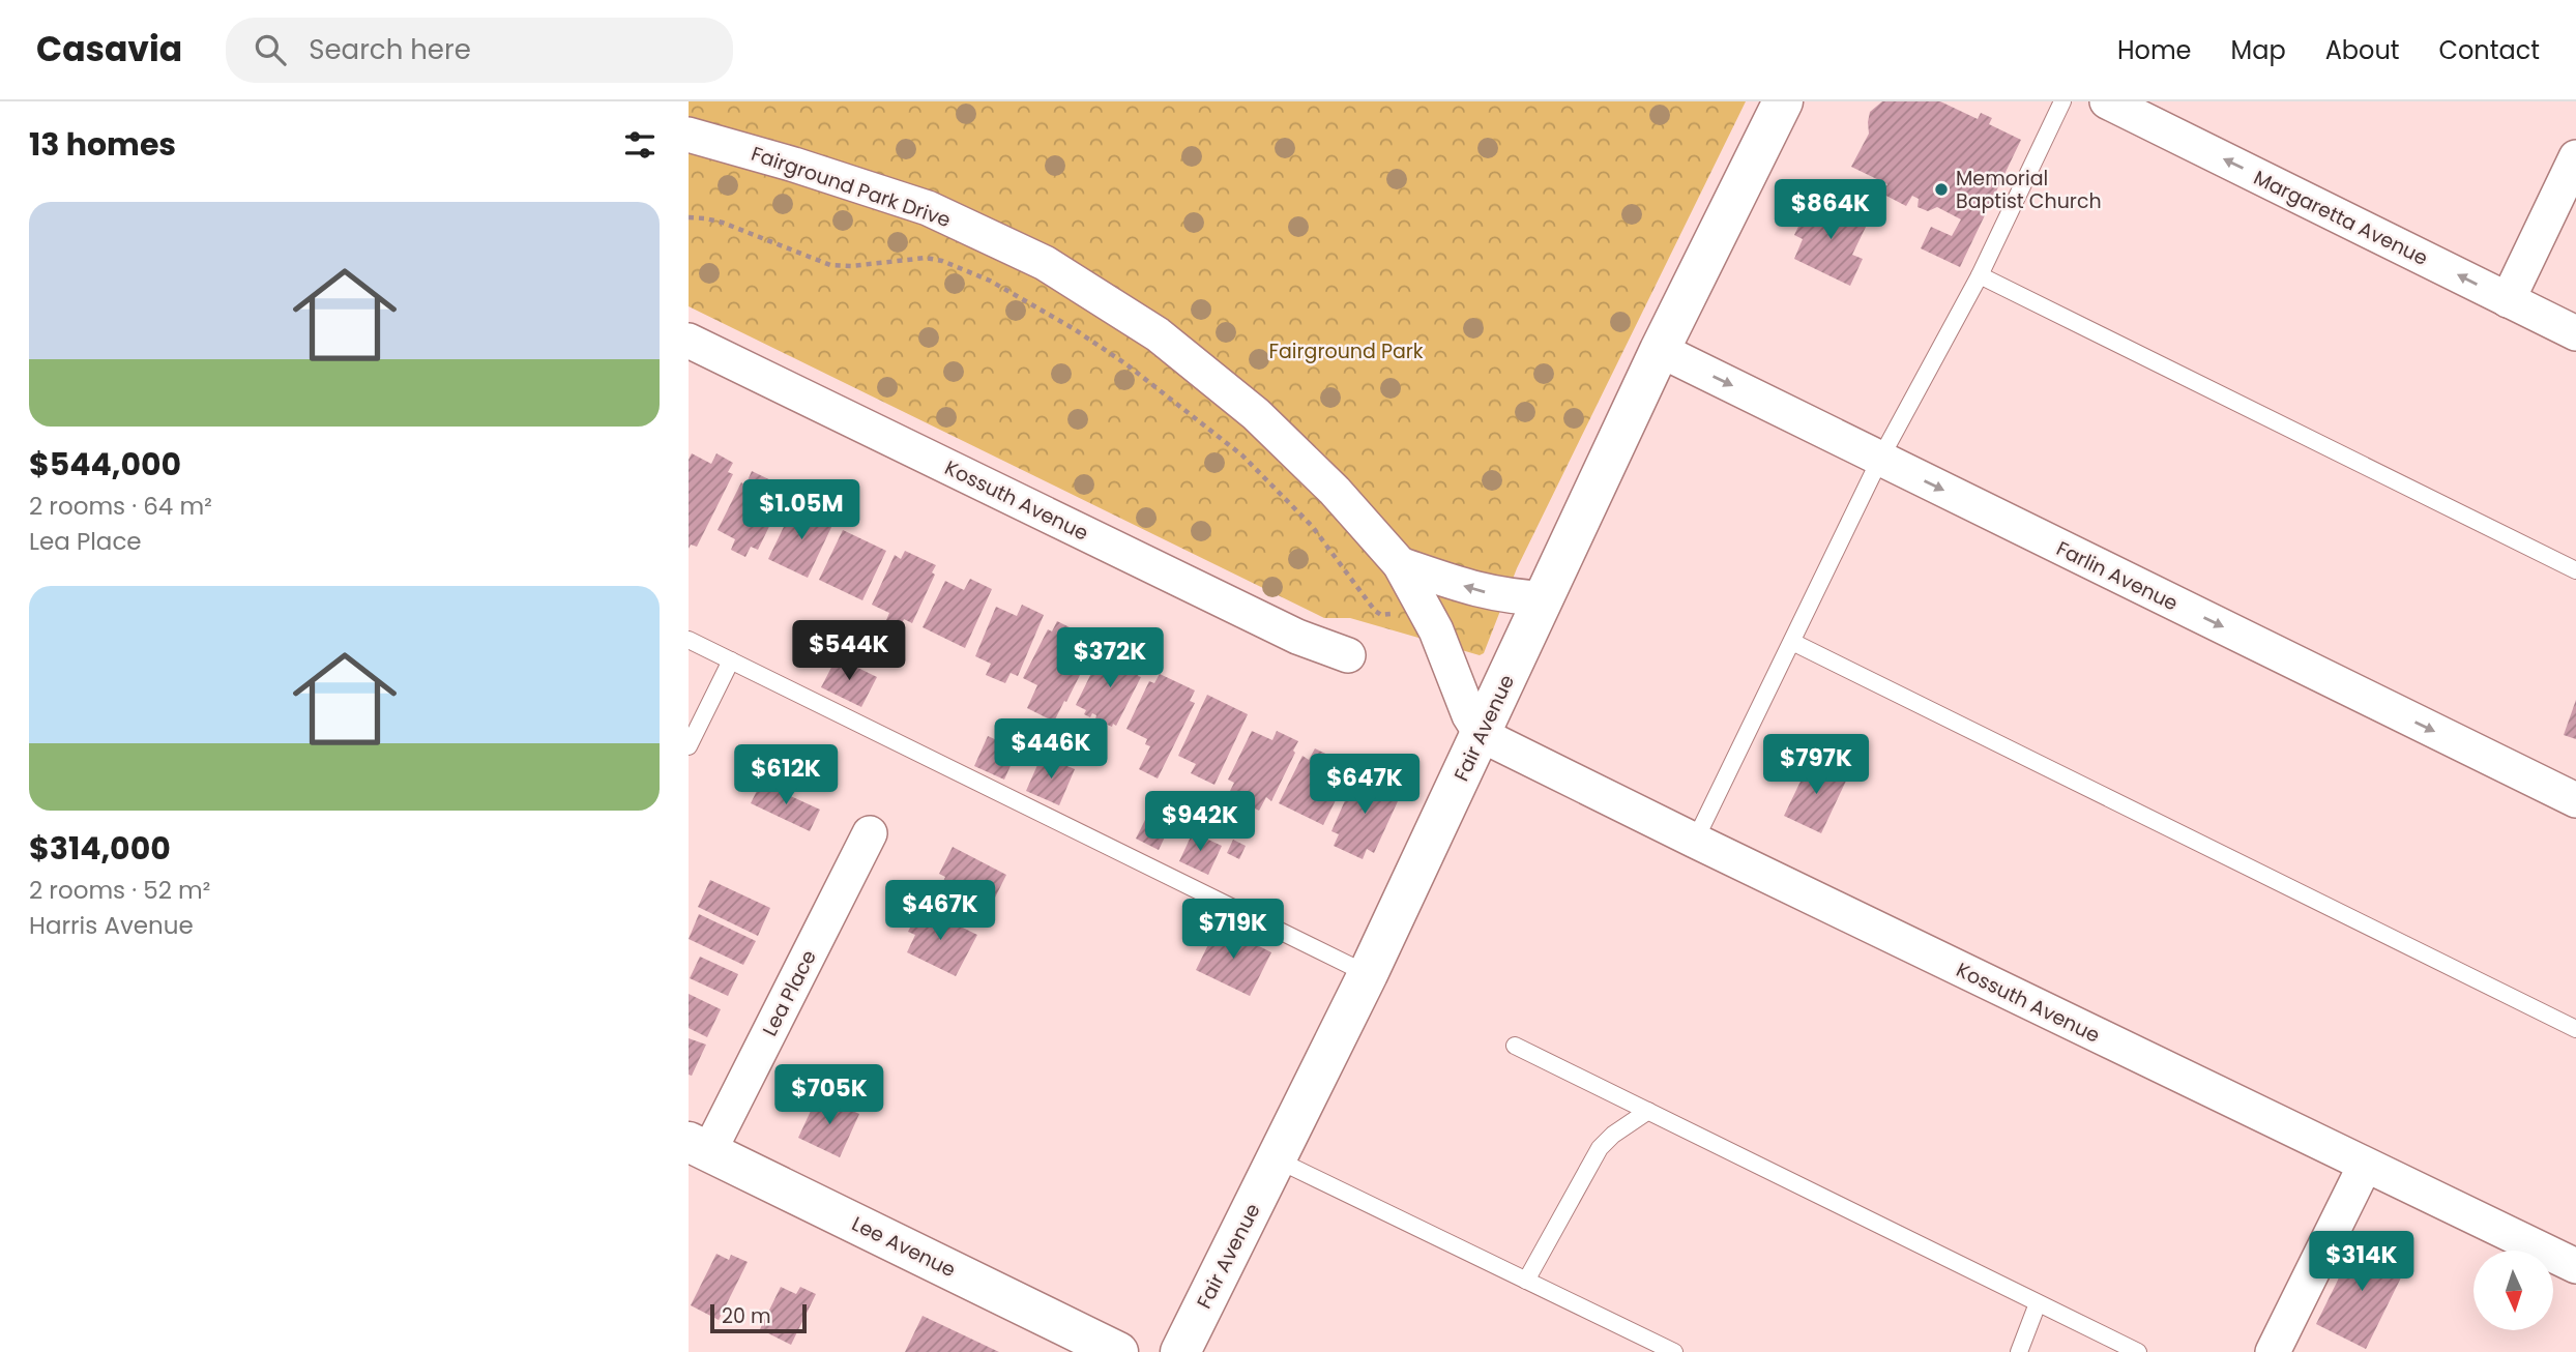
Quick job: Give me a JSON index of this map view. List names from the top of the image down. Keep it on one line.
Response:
{"streets":{"street":["Fairground Park Drive","Margaretta Avenue","Kossuth Avenue","Farlin Avenue","Fair Avenue","Lea Place","Lee Avenue"]},"crossings":[["Fairground Park Drive","Kossuth Avenue"],["Fairground Park Drive","Fair Avenue"],["Kossuth Avenue","Fair Avenue"],["Farlin Avenue","Fair Avenue"],["Lea Place","Lee Avenue"]],"one_way":["Margaretta Avenue","Farlin Avenue"],"parks":["Fairground Park"],"places":["Memorial Baptist Church"],"scale_bar":"20 m","north":"bottom","page":{"header":"Casavia","search":"Search here","nav":["Home","Map","About","Contact"],"heading":"13 homes","price":["$864K","$1.05M","$544K","$372K","$446K","$797K","$612K","$647K","$942K","$467K","$719K","$705K","$314K"],"list":[{"name":"$544,000","note":"2 rooms · 64 m² · Lea Place"},{"name":"$314,000","note":"2 rooms · 52 m² · Harris Avenue"}],"scale":"20 m"}}
